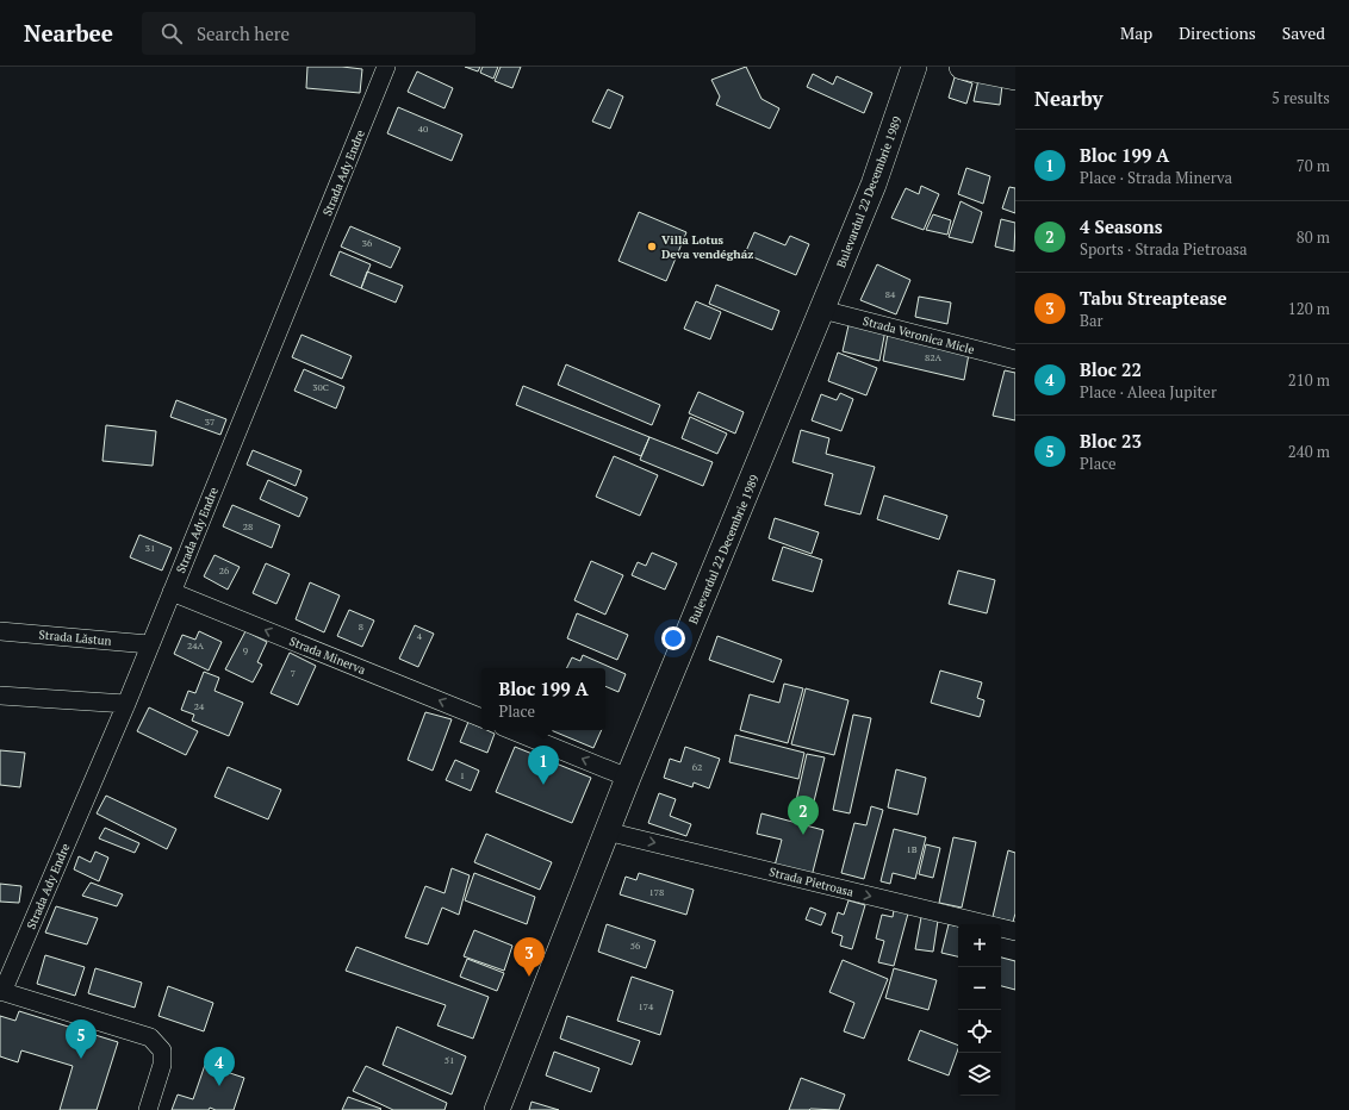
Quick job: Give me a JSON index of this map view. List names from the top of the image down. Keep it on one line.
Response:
{"streets":{"main road":["Bulevardul 22 Decembrie 1989"],"street":["Strada Ady Endre","Strada Veronica Micle","Strada Lăstun","Strada Minerva","Strada Pietroasa"]},"crossings":[["Strada Ady Endre","Strada Lăstun"],["Strada Ady Endre","Strada Minerva"],["Bulevardul 22 Decembrie 1989","Strada Veronica Micle"],["Bulevardul 22 Decembrie 1989","Strada Pietroasa"]],"one_way":["Strada Minerva","Strada Pietroasa"],"places":["Villa Lotus Deva vendégház"],"house_numbers":["40","36","84","82A","30C","37","28","31","26","8","4","24A","9","7","24","62","1","1B","178","56","174","51"],"page":{"header":"Nearbee","search":"Search here","nav":["Map","Directions","Saved"],"heading":["Nearby","5 results"],"list":[{"mark":"1","name":"Bloc 199 A","note":"Place · Strada Minerva","value":"70 m"},{"mark":"2","name":"4 Seasons","note":"Sports · Strada Pietroasa","value":"80 m"},{"mark":"3","name":"Tabu Streaptease","note":"Bar","value":"120 m"},{"mark":"4","name":"Bloc 22","note":"Place · Aleea Jupiter","value":"210 m"},{"mark":"5","name":"Bloc 23","note":"Place","value":"240 m"}],"popup":["Bloc 199 A","Place"],"pins":["1","2","3","5","4"],"map_buttons":["+","−"]}}
